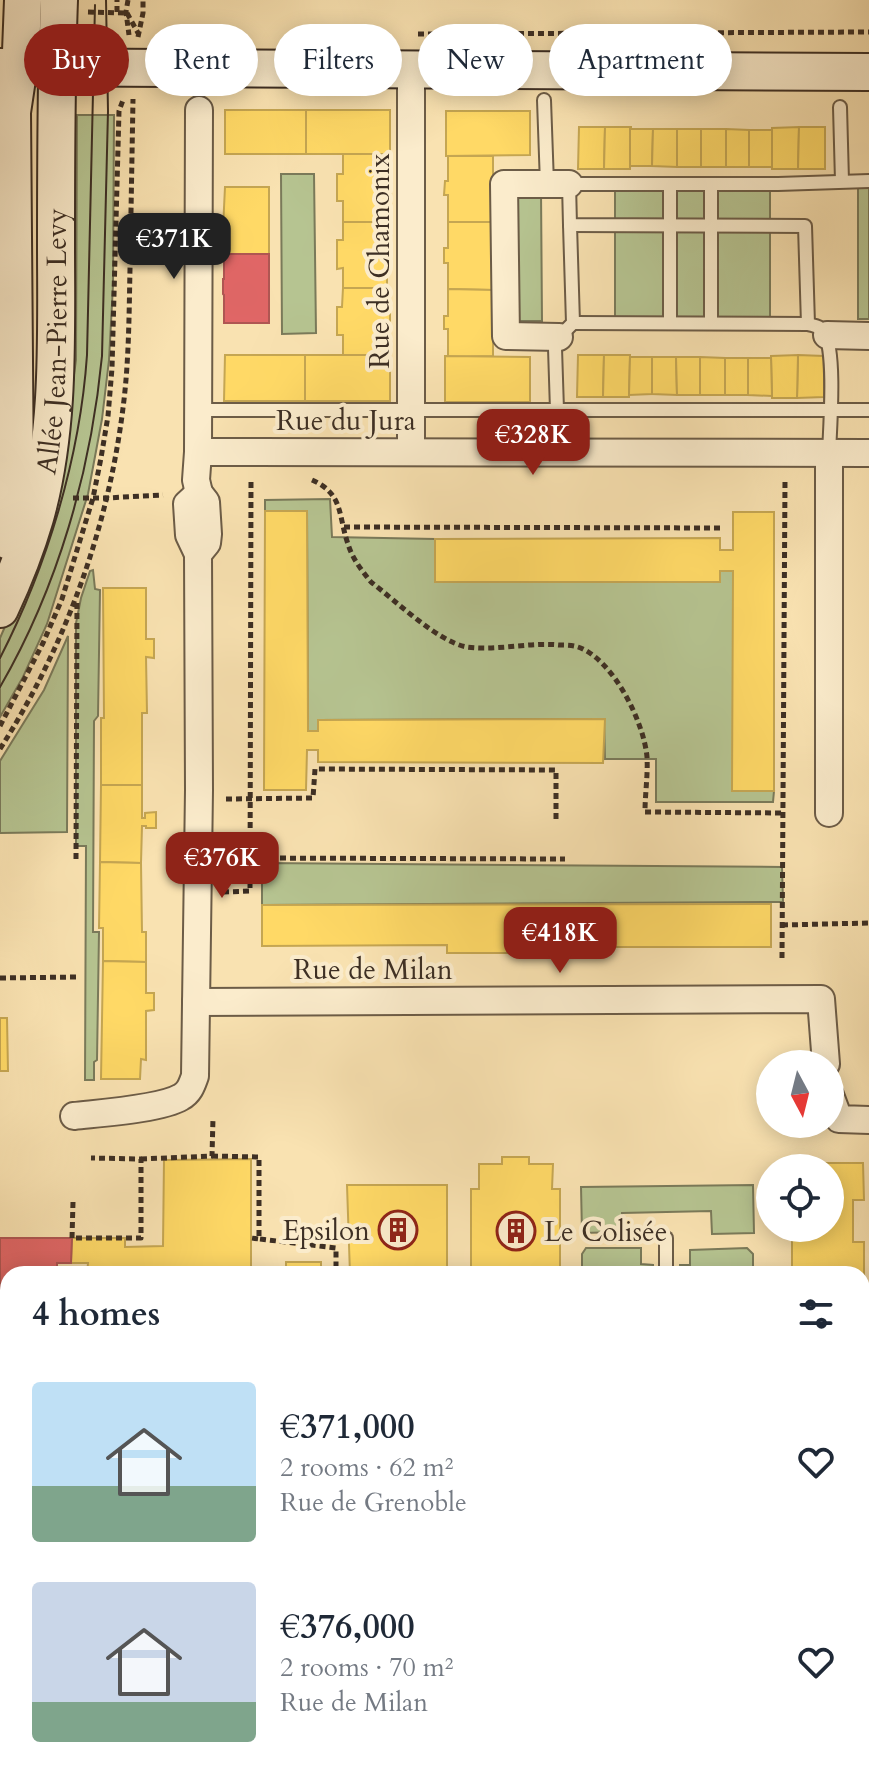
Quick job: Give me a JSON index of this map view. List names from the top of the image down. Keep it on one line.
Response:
{"streets":{"street":["Rue de Chamonix","Allée Jean-Pierre Levy","Rue du Jura","Rue de Milan"]},"crossings":[["Rue de Chamonix","Rue du Jura"]],"places":{"building":["Epsilon","Le Colisée"]},"north":"bottom","page":{"chip":["Buy","Rent","Filters","New","Apartment"],"price":["€371K","€328K","€376K","€418K"],"heading":"4 homes","list":[{"name":"€371,000","note":"2 rooms · 62 m² · Rue de Grenoble"},{"name":"€376,000","note":"2 rooms · 70 m² · Rue de Milan"}]}}
